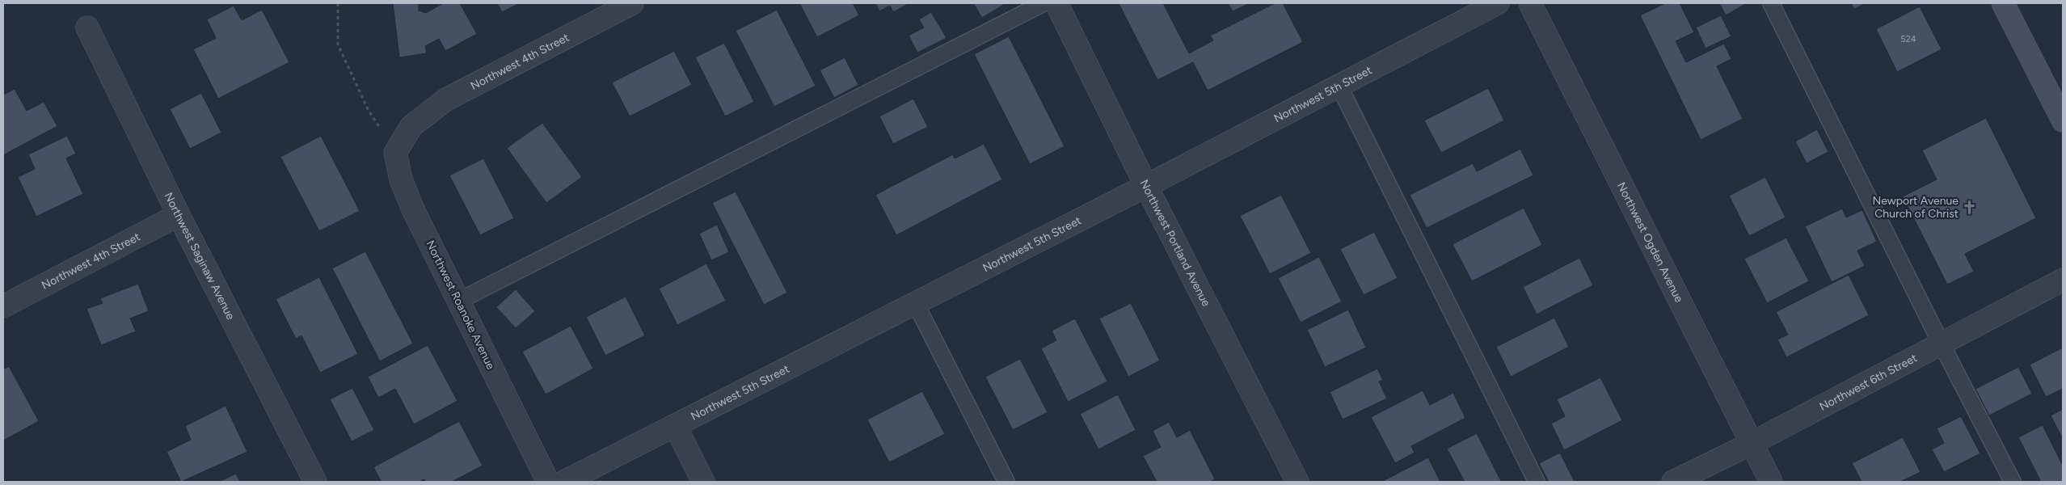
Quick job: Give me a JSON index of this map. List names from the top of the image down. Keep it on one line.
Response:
{"streets":{"street":["Northwest 4th Street","Northwest 5th Street","Northwest Ogden Avenue","Northwest Portland Avenue","Northwest Saginaw Avenue","Northwest Roanoke Avenue","Northwest 6th Street"]},"crossings":[["Northwest 4th Street","Northwest Saginaw Avenue"],["Northwest 4th Street","Northwest Roanoke Avenue"],["Northwest 5th Street","Northwest Portland Avenue"],["Northwest Ogden Avenue","Northwest 6th Street"]],"places":{"church":["Newport Avenue Church of Christ"]},"house_numbers":["524"]}
